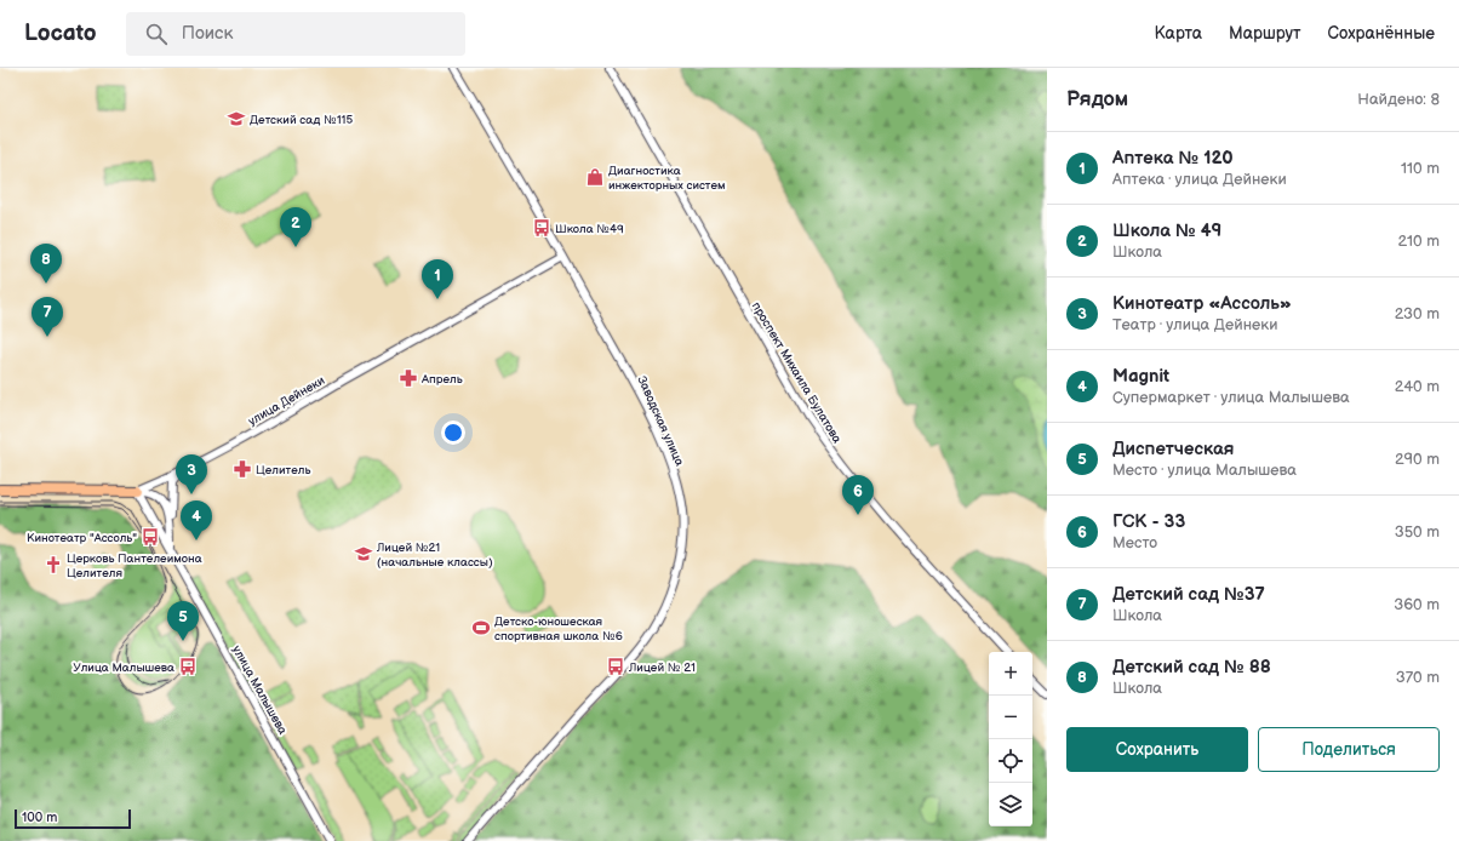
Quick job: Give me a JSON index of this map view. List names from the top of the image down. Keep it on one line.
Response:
{"streets":{"main road":["улица Дейнеки"],"street":["проспект Михаила Булатова","Заводская улица","улица Малышева"]},"crossings":[["улица Дейнеки","Заводская улица"],["улица Дейнеки","улица Малышева"]],"places":{"school or university":["Детский сад №115","Лицей №21 (начальные классы)"],"shop":["Диагностика инжекторных систем"],"bus stop":["Школа №49","Кинотеатр \"Ассоль\"","Улица Малышева","Лицей № 21"],"pharmacy":["Апрель","Целитель"],"church":["Церковь Пантелеимона Целителя"],"sports":["Детско-юношеская спортивная школа №6"]},"scale_bar":"100 m","page":{"header":"Locato","search":"Поиск","nav":["Карта","Маршрут","Сохранённые"],"heading":["Рядом","Найдено: 8"],"list":[{"mark":"1","name":"Аптека № 120","note":"Аптека · улица Дейнеки","value":"110 m"},{"mark":"2","name":"Школа № 49","note":"Школа","value":"210 m"},{"mark":"3","name":"Кинотеатр «Ассоль»","note":"Театр · улица Дейнеки","value":"230 m"},{"mark":"4","name":"Magnit","note":"Супермаркет · улица Малышева","value":"240 m"},{"mark":"5","name":"Диспетческая","note":"Место · улица Малышева","value":"290 m"},{"mark":"6","name":"ГСК - 33","note":"Место","value":"350 m"},{"mark":"7","name":"Детский сад №37","note":"Школа","value":"360 m"},{"mark":"8","name":"Детский сад № 88","note":"Школа","value":"370 m"}],"pins":["2","8","1","7","3","6","4","5"],"map_buttons":["+","−"],"buttons":["Сохранить","Поделиться"],"scale":"100 m"}}
